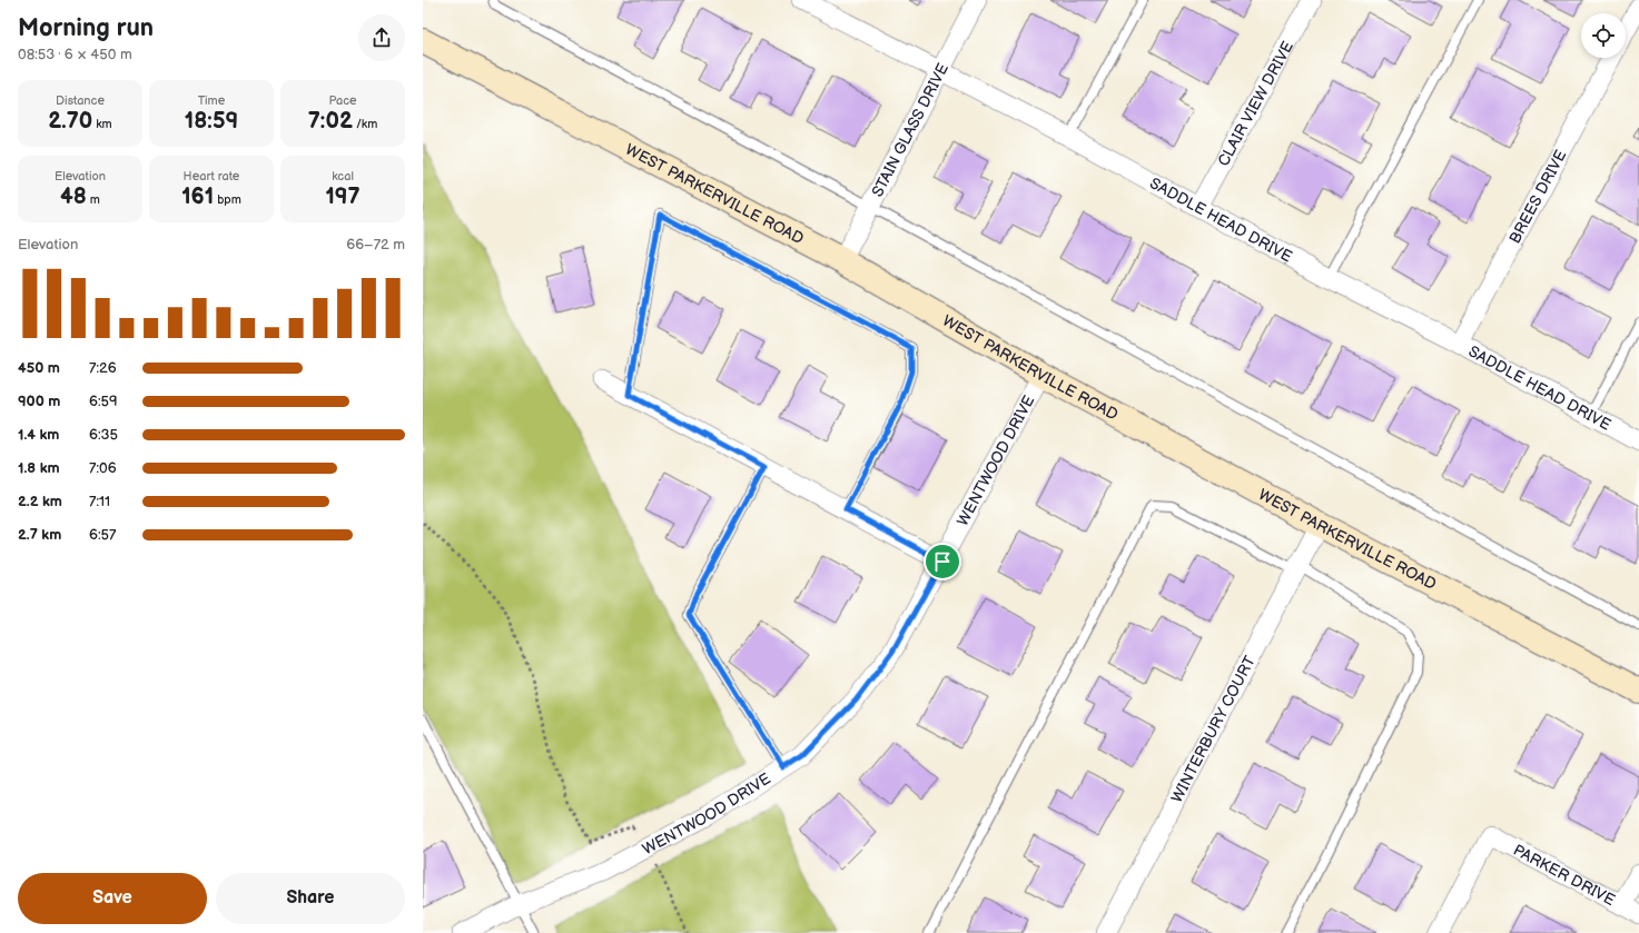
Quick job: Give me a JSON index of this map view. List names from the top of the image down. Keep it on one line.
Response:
{"streets":{"main road":["WEST PARKERVILLE ROAD"],"street":["CLAIR VIEW DRIVE","STAIN GLASS DRIVE","BREES DRIVE","SADDLE HEAD DRIVE","WENTWOOD DRIVE","WINTERBURY COURT","PARKER DRIVE"]},"crossings":[["CLAIR VIEW DRIVE","SADDLE HEAD DRIVE"],["STAIN GLASS DRIVE","WEST PARKERVILLE ROAD"],["STAIN GLASS DRIVE","SADDLE HEAD DRIVE"],["WEST PARKERVILLE ROAD","WENTWOOD DRIVE"],["WEST PARKERVILLE ROAD","WINTERBURY COURT"],["BREES DRIVE","SADDLE HEAD DRIVE"]],"page":{"heading":["Morning run","08:53 · 6 × 450 m"],"stats":[["Distance","2.70 km"],["Time","18:59"],["Pace","7:02 /km"],["Elevation","48 m"],["Heart rate","161 bpm"],["kcal","197"]],"chart":["Elevation","66–72 m"],"list":[{"name":"450 m","note":"7:26"},{"name":"900 m","note":"6:59"},{"name":"1.4 km","note":"6:35"},{"name":"1.8 km","note":"7:06"},{"name":"2.2 km","note":"7:11"},{"name":"2.7 km","note":"6:57"}],"buttons":["Save","Share"]}}
